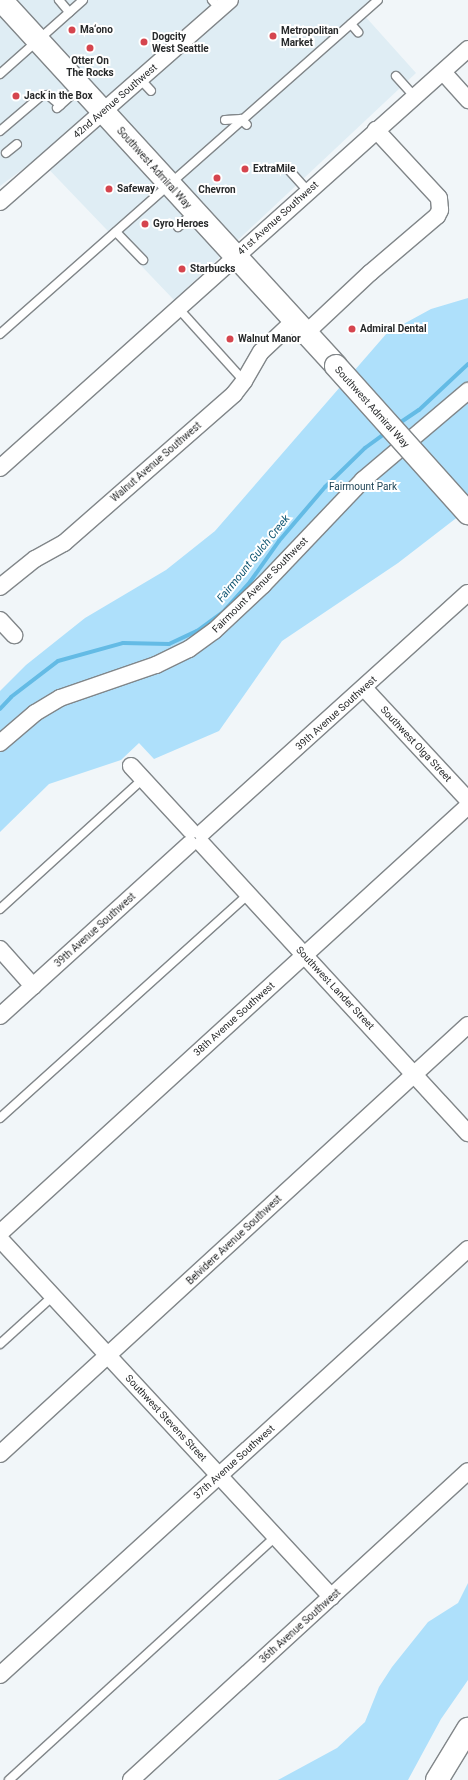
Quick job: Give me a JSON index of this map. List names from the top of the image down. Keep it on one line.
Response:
{"streets":{"main road":["Southwest Admiral Way"],"street":["42nd Avenue Southwest","41st Avenue Southwest","Walnut Avenue Southwest","Fairmount Avenue Southwest","39th Avenue Southwest","Southwest Olga Street","Southwest Lander Street","38th Avenue Southwest","Belvidere Avenue Southwest","Southwest Stevens Street","37th Avenue Southwest","36th Avenue Southwest"]},"crossings":[["42nd Avenue Southwest","Southwest Admiral Way"],["Southwest Admiral Way","41st Avenue Southwest"],["Southwest Admiral Way","Walnut Avenue Southwest"],["41st Avenue Southwest","Walnut Avenue Southwest"],["39th Avenue Southwest","Southwest Olga Street"],["39th Avenue Southwest","Southwest Lander Street"],["Southwest Lander Street","38th Avenue Southwest"],["Southwest Lander Street","Belvidere Avenue Southwest"],["Belvidere Avenue Southwest","Southwest Stevens Street"],["Southwest Stevens Street","37th Avenue Southwest"],["Southwest Stevens Street","36th Avenue Southwest"]],"water":["Fairmount Gulch Creek"],"parks":["Fairmount Park"],"places":["Ma‘ono","Metropolitan Market","Dogcity West Seattle","Otter On The Rocks","Jack in the Box","ExtraMile","Chevron","Safeway","Gyro Heroes","Starbucks","Admiral Dental","Walnut Manor"]}
